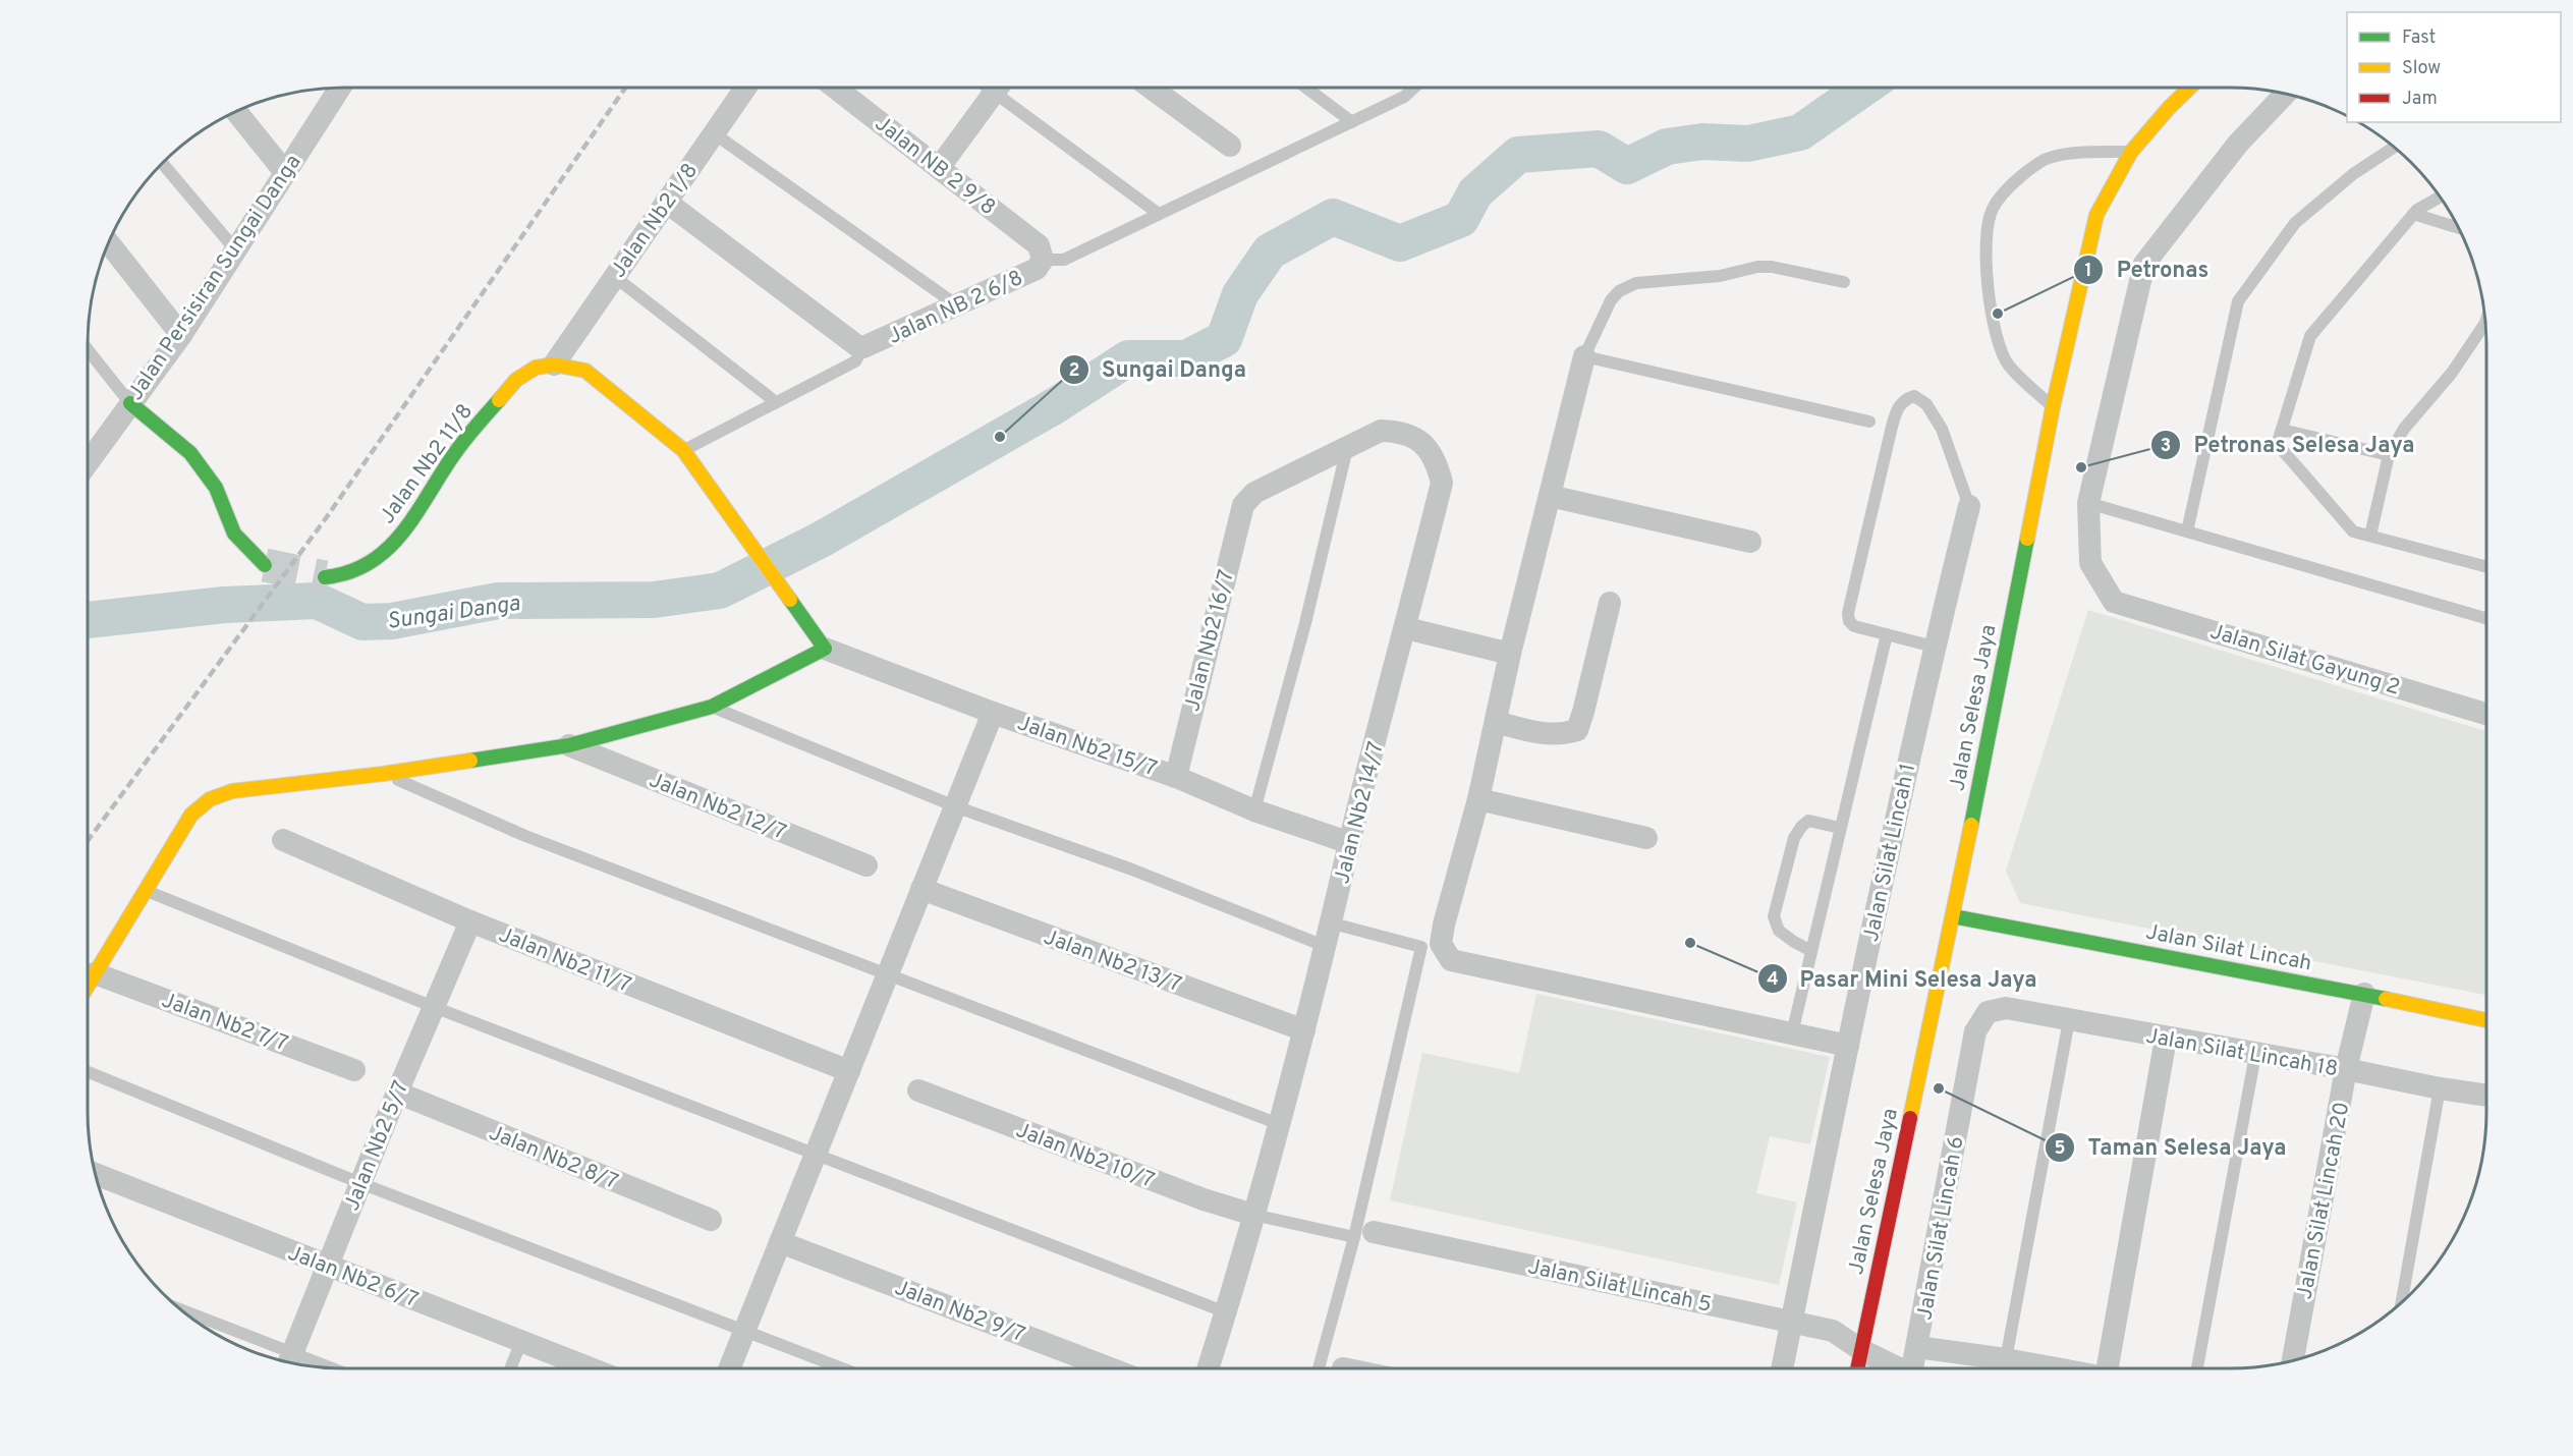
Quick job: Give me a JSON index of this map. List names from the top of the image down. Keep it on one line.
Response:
{"streets":{"street":["Jalan NB 2 9/8","Jalan Nb2 1/8","Jalan Persisiran Sungai Danga","Jalan NB 2 6/8","Jalan Nb2 11/8","Jalan Nb2 16/7","Jalan Silat Gayung 2","Jalan Selesa Jaya","Jalan Nb2 15/7","Jalan Nb2 12/7","Jalan Nb2 14/7","Jalan Silat Lincah 1","Jalan Silat Lincah","Jalan Nb2 11/7","Jalan Nb2 13/7","Jalan Nb2 7/7","Jalan Silat Lincah 18","Jalan Nb2 5/7","Jalan Nb2 10/7","Jalan Nb2 8/7","Jalan Silat Lincah 20","Jalan Silat Lincah 6","Jalan Nb2 6/7","Jalan Silat Lincah 5","Jalan Nb2 9/7"]},"crossings":[["Jalan NB 2 9/8","Jalan NB 2 6/8"],["Jalan Nb2 1/8","Jalan Nb2 11/8"],["Jalan Nb2 16/7","Jalan Nb2 15/7"],["Jalan Nb2 16/7","Jalan Nb2 14/7"],["Jalan Selesa Jaya","Jalan Silat Lincah"],["Jalan Selesa Jaya","Jalan Silat Lincah 6"],["Jalan Selesa Jaya","Jalan Silat Lincah 5"],["Jalan Nb2 15/7","Jalan Nb2 14/7"],["Jalan Nb2 14/7","Jalan Nb2 13/7"],["Jalan Nb2 14/7","Jalan Nb2 10/7"],["Jalan Silat Lincah 1","Jalan Silat Lincah 5"],["Jalan Silat Lincah","Jalan Silat Lincah 20"],["Jalan Nb2 11/7","Jalan Nb2 5/7"],["Jalan Silat Lincah 18","Jalan Silat Lincah 20"],["Jalan Silat Lincah 18","Jalan Silat Lincah 6"],["Jalan Nb2 5/7","Jalan Nb2 8/7"],["Jalan Nb2 5/7","Jalan Nb2 6/7"],["Jalan Silat Lincah 6","Jalan Silat Lincah 5"]],"water":["Sungai Danga"],"places":["Petronas","Sungai Danga","Petronas Selesa Jaya","Pasar Mini Selesa Jaya","Taman Selesa Jaya"],"legend":["Fast","Slow","Jam"]}
